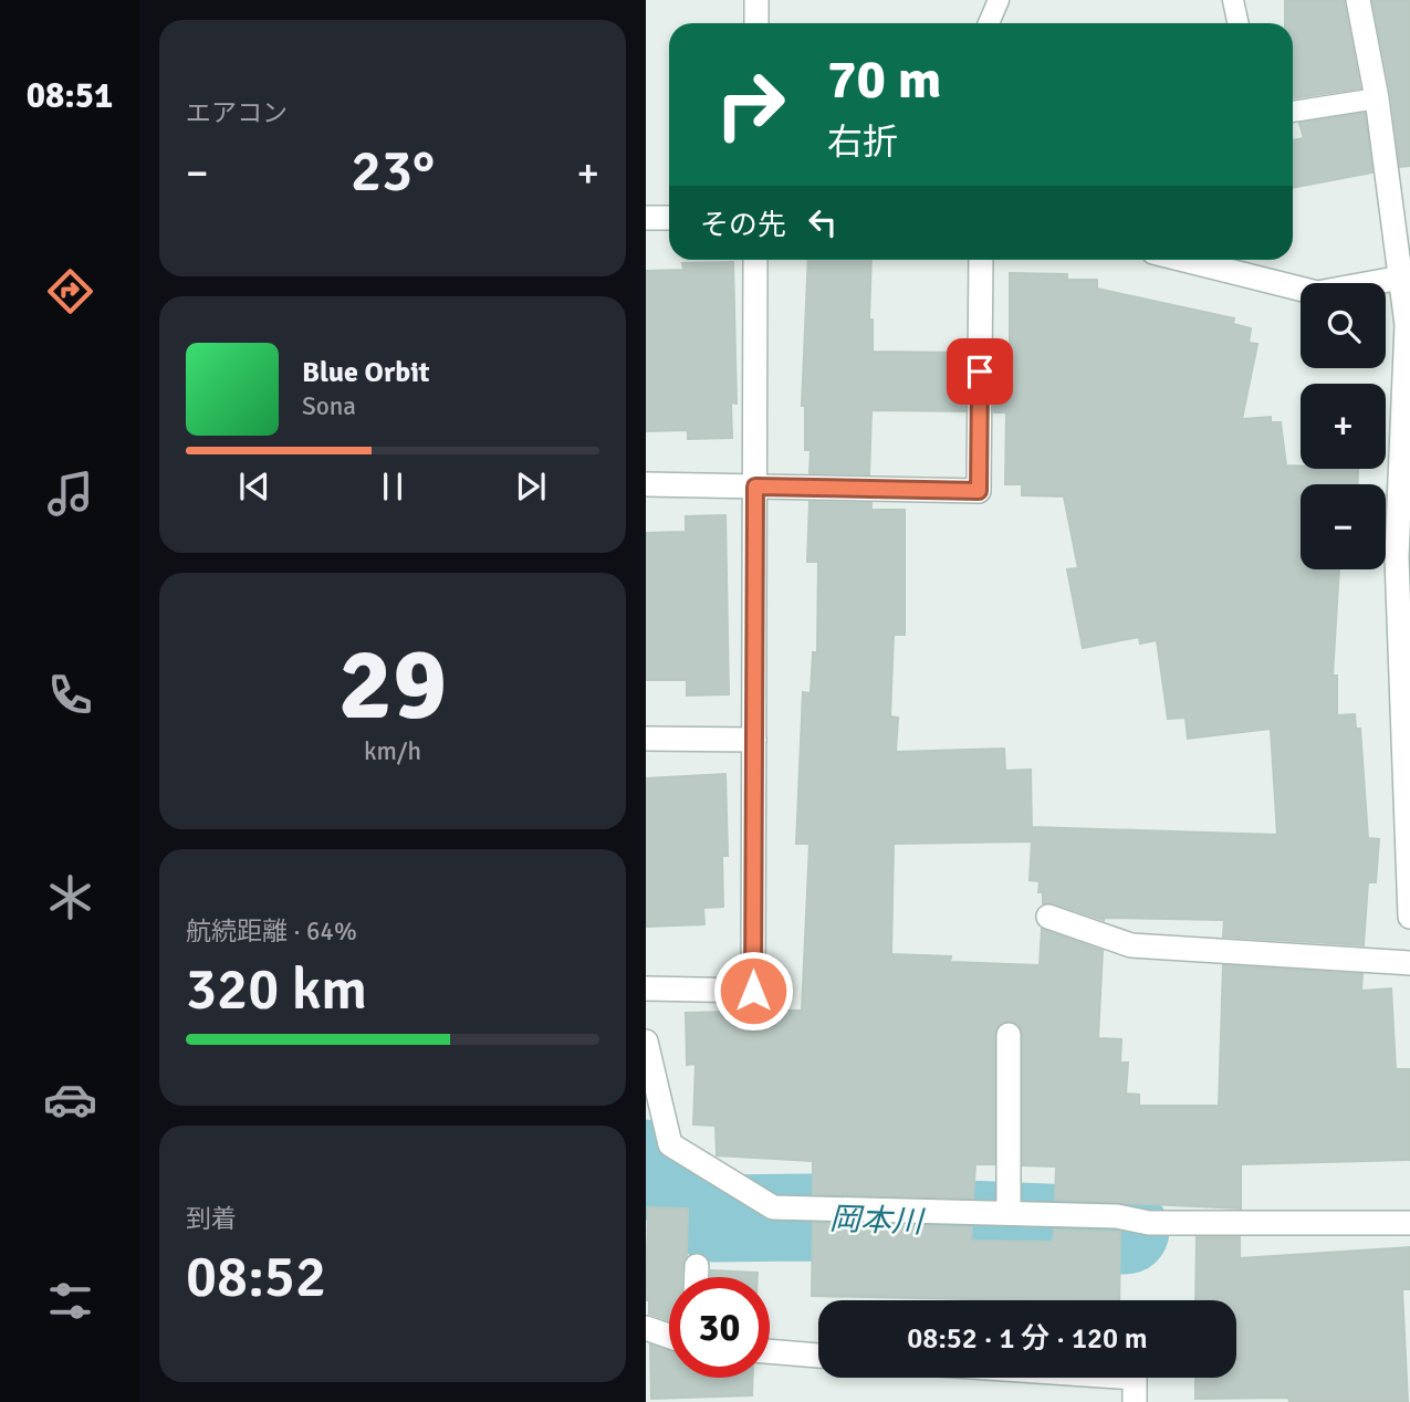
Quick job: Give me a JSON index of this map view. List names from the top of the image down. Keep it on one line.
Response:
{"water":["岡本川"],"page":{"tabs":"08:51","tile":["エアコン",["29","km/h"],["航続距離 · 64%","320 km"],["到着","08:52"]],"turn":["70 m","右折"],"heat":["−","23°","+"],"then":"その先","map_buttons":["+","−"],"song":["Blue Orbit","Sona"],"limit":"30","trip":"08:52 · 1 分 · 120 m"}}
